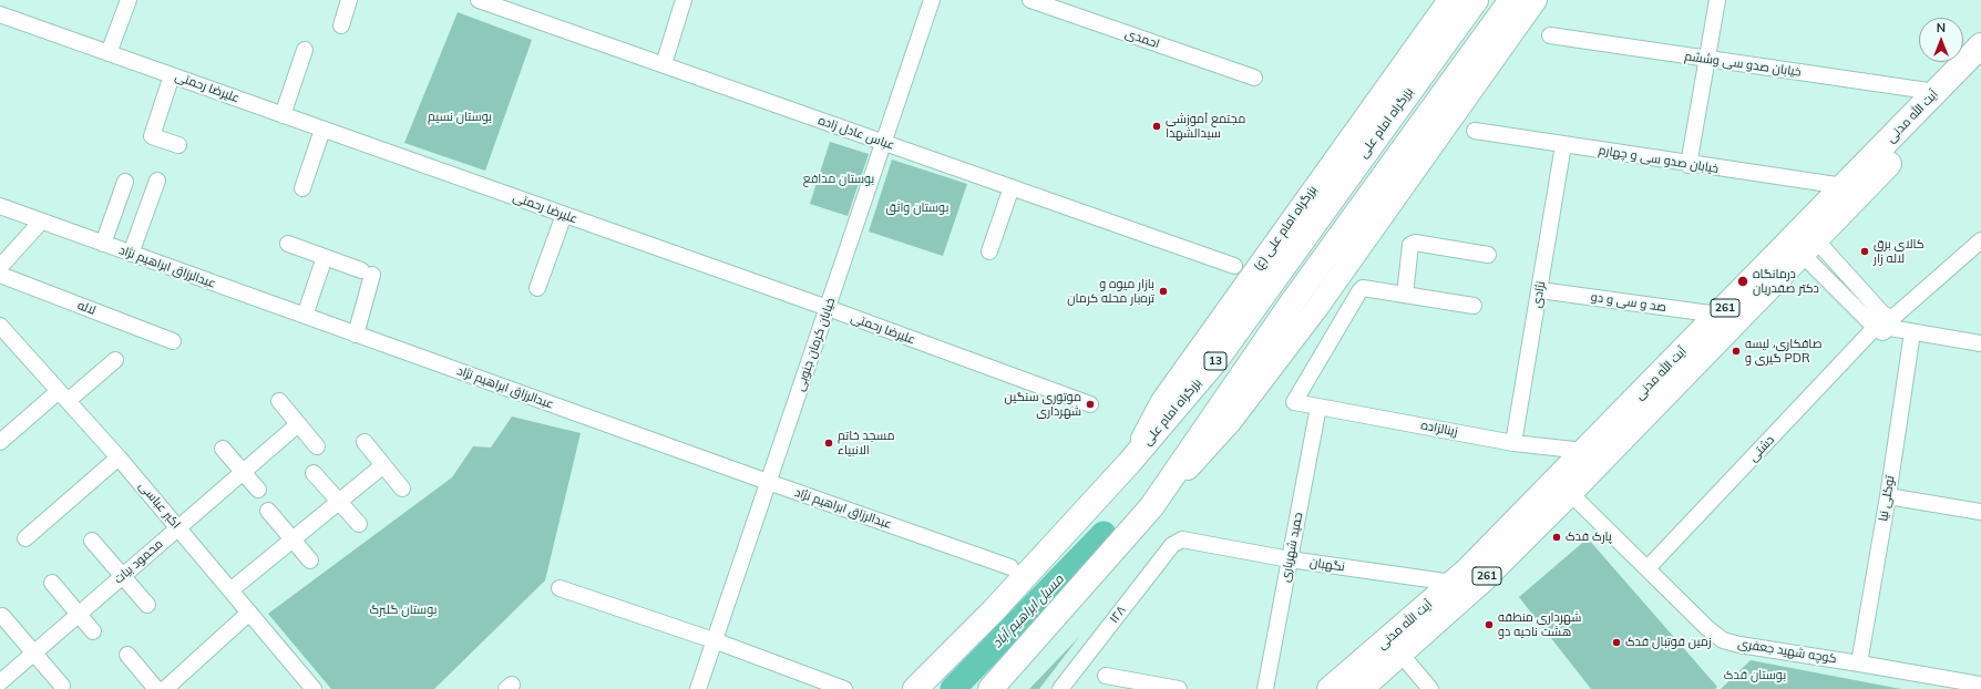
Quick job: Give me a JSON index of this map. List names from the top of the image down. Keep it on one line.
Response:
{"streets":{"main road":["آیت الله مدنی","بزرگراه امام علی","بزرگراه امام علی (ع)","261","13"],"street":["احمدی","خیابان صدو سی وششم","علیرضا رحمتی","عباس عادل زاده","خیابان صدو سی و چهارم","عبدالرزاق ابراهیم نژاد","نژادی","صد و سی و دو","لاله","خیابان کرمان جنوبی","زینالزاده","دشتی","توکلی نیا","اکبر عباسی","حمید شهریاری","محمود بیات","نگهبان","۱۲۸","کوچه شهید جعفری"]},"crossings":[["خیابان صدو سی وششم","آیت الله مدنی"],["علیرضا رحمتی","خیابان کرمان جنوبی"],["آیت الله مدنی","خیابان صدو سی و چهارم"],["آیت الله مدنی","صد و سی و دو"],["آیت الله مدنی","261"],["آیت الله مدنی","زینالزاده"],["آیت الله مدنی","نگهبان"],["آیت الله مدنی","کوچه شهید جعفری"],["بزرگراه امام علی","بزرگراه امام علی (ع)"],["عباس عادل زاده","خیابان کرمان جنوبی"],["خیابان صدو سی و چهارم","نژادی"],["عبدالرزاق ابراهیم نژاد","خیابان کرمان جنوبی"],["نژادی","صد و سی و دو"],["نژادی","زینالزاده"],["زینالزاده","حمید شهریاری"],["دشتی","کوچه شهید جعفری"],["توکلی نیا","کوچه شهید جعفری"],["اکبر عباسی","محمود بیات"],["حمید شهریاری","نگهبان"],["نگهبان","۱۲۸"]],"water":["مسیل ابراهیم آباد"],"parks":["بوستان نسیم","بوستان مدافع","بوستان واثق","بوستان گلبرگ","بوستان فدک"],"places":["مجتمع آموزشی سیدالشهدا","کالای برق لاله زار","درمانگاه دکتر صفدریان","بازار میوه و تره‌بار محله کرمان","صافکاری، لیسه گیری و PDR","موتوری سنگین شهرداری","مسجد خاتم الانبیاء","پارک فدک","شهرداری منطقه هشت ناحیه دو","زمین فوتبال فدک"],"north":"top"}
